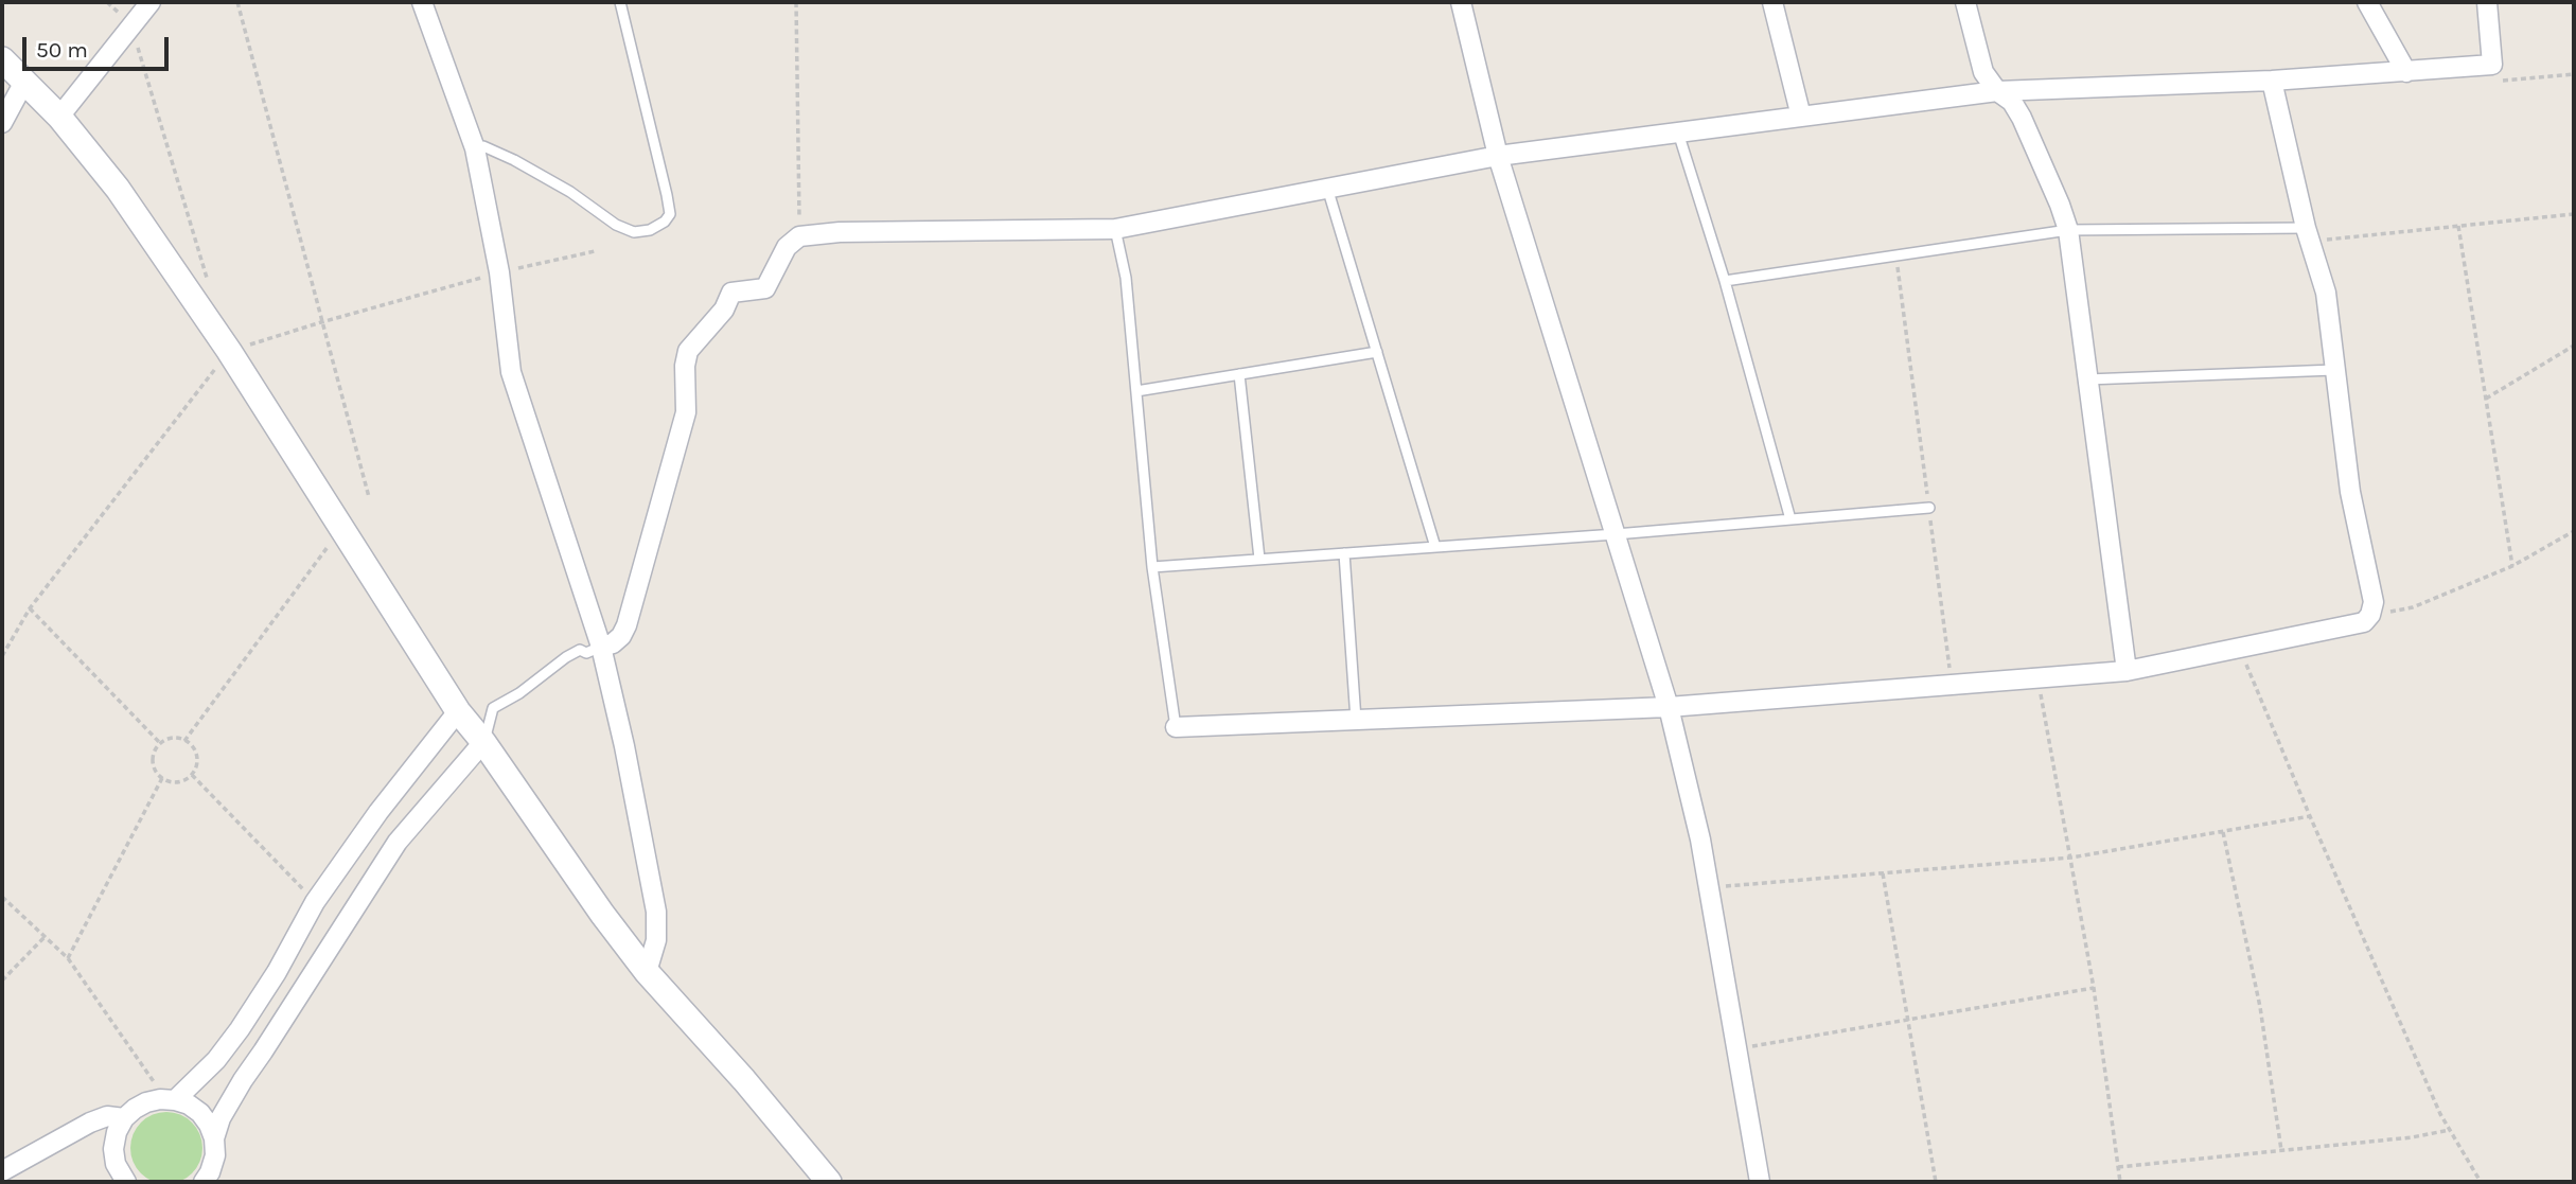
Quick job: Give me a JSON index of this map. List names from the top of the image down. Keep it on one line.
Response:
{"scale_bar":"50 m"}
